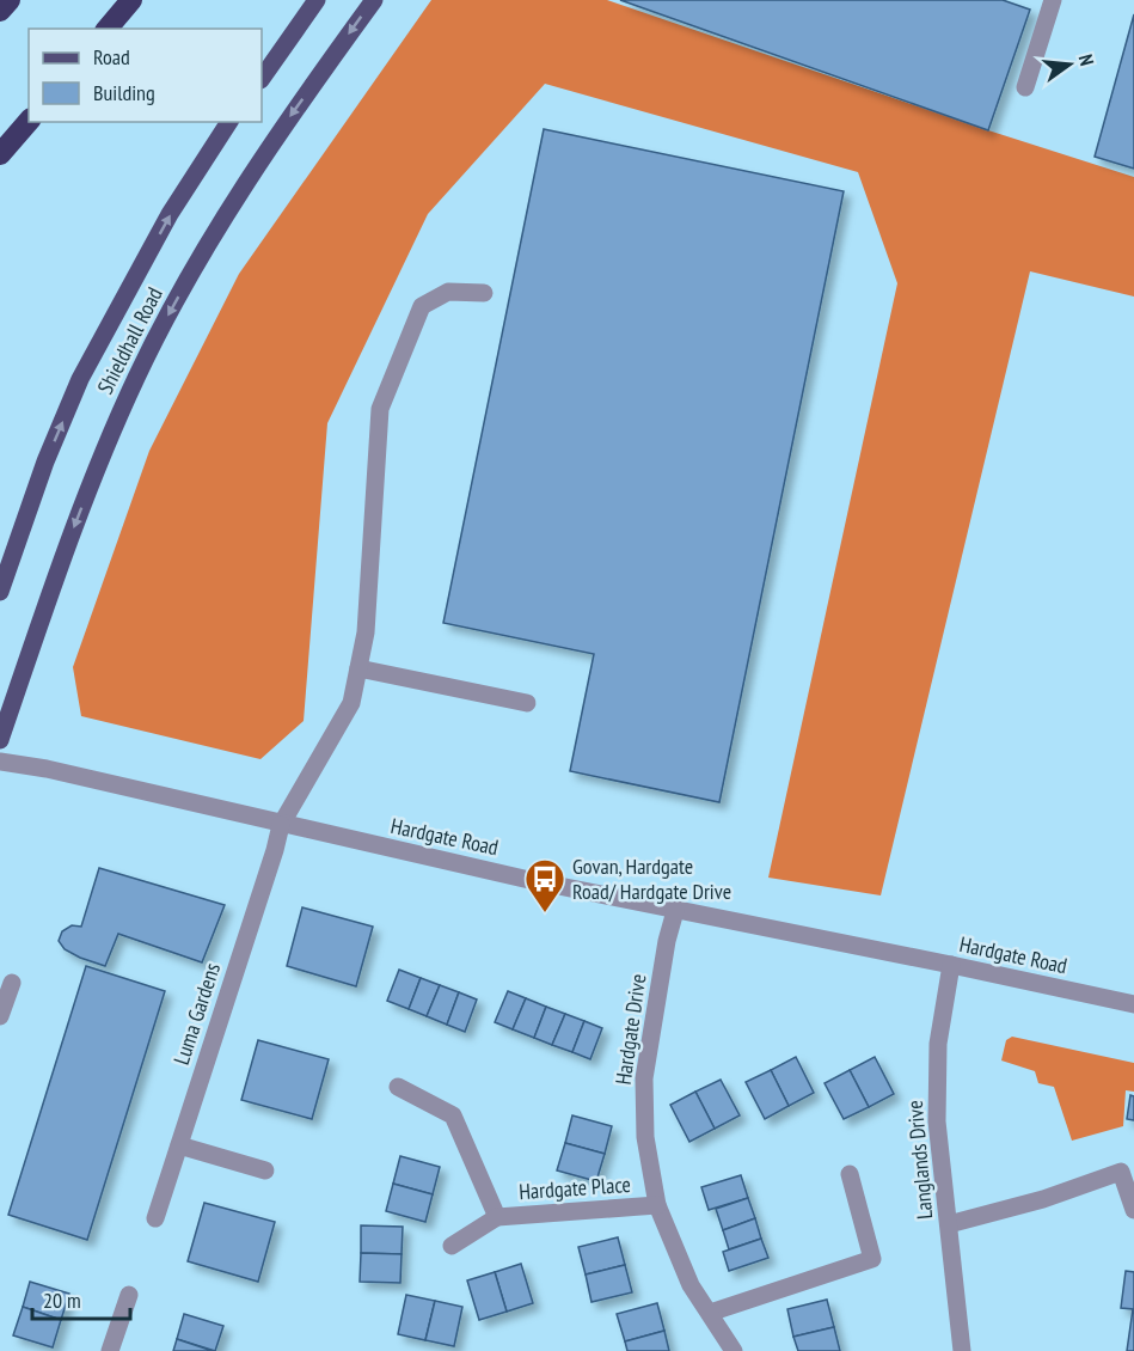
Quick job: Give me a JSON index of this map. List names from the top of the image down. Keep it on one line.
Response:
{"streets":{"main road":["Shieldhall Road"],"street":["Hardgate Road","Luma Gardens","Hardgate Drive","Langlands Drive","Hardgate Place"]},"crossings":[["Hardgate Road","Luma Gardens"],["Hardgate Road","Hardgate Drive"],["Hardgate Road","Langlands Drive"],["Hardgate Drive","Hardgate Place"]],"places":{"bus stop":["Govan, Hardgate Road/ Hardgate Drive"]},"legend":["Road","Building"],"scale_bar":"20 m","north":"right"}
